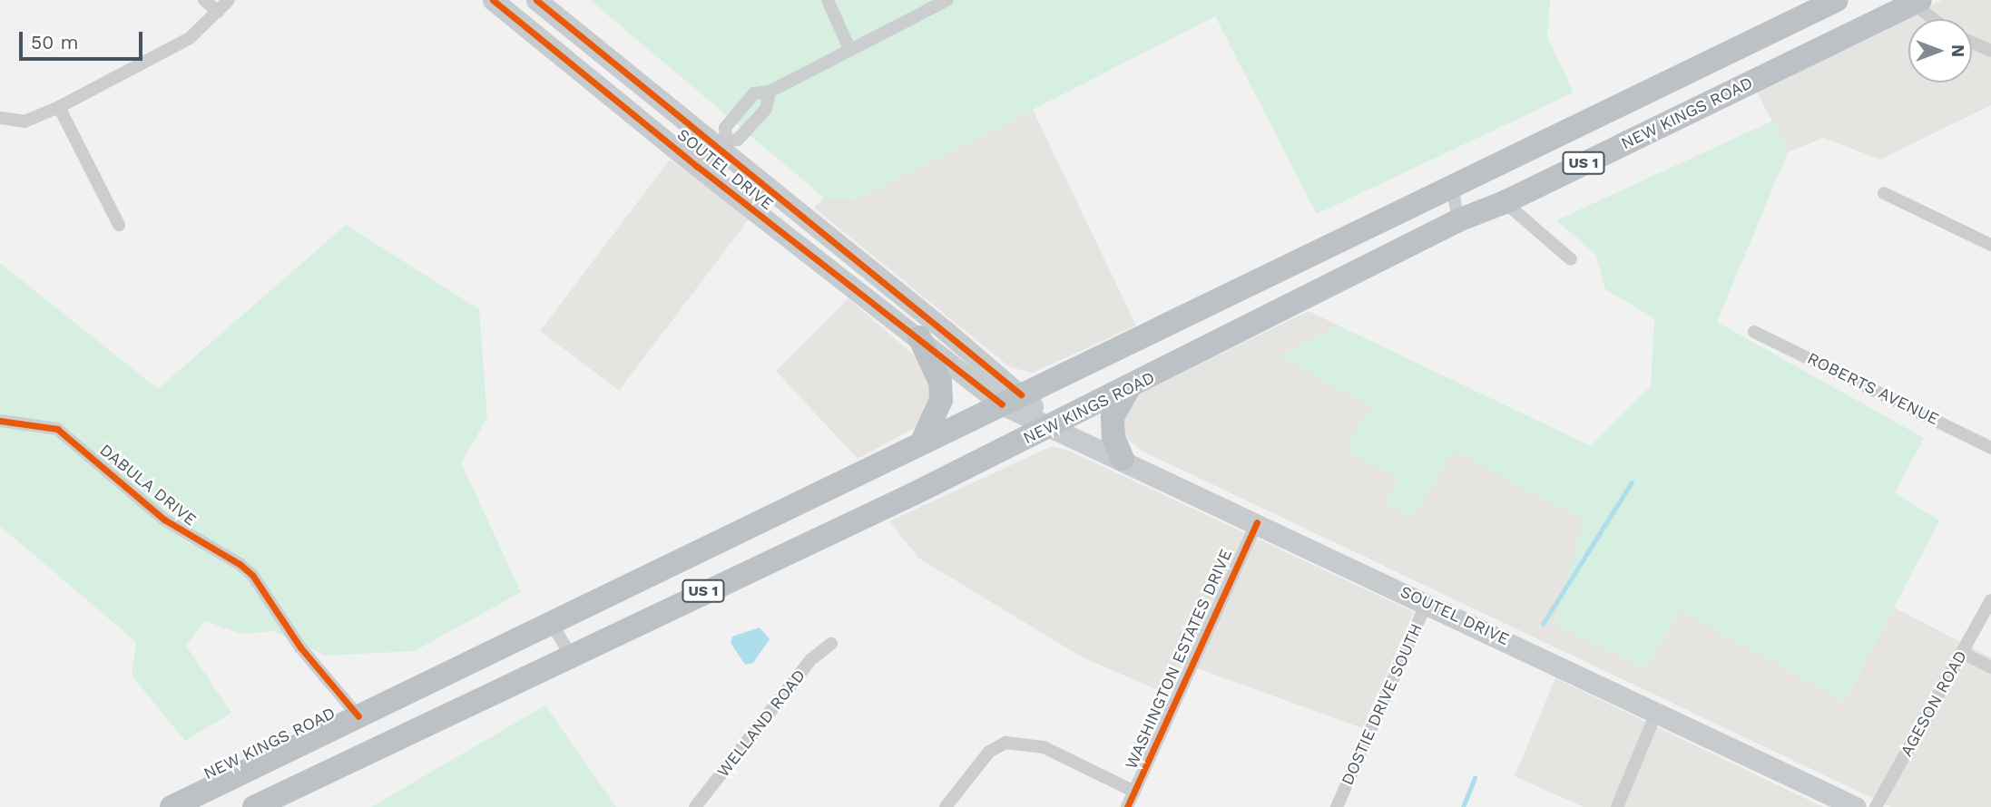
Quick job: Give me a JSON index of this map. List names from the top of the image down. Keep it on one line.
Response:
{"streets":{"highway":["NEW KINGS ROAD","US 1"],"main road":["SOUTEL DRIVE"],"street":["ROBERTS AVENUE","DABULA DRIVE","WASHINGTON ESTATES DRIVE","AGESON ROAD","DOSTIE DRIVE SOUTH","WELLAND ROAD"]},"crossings":[["NEW KINGS ROAD","SOUTEL DRIVE"],["NEW KINGS ROAD","DABULA DRIVE"],["SOUTEL DRIVE","WASHINGTON ESTATES DRIVE"],["SOUTEL DRIVE","DOSTIE DRIVE SOUTH"]],"scale_bar":"50 m","north":"right"}
